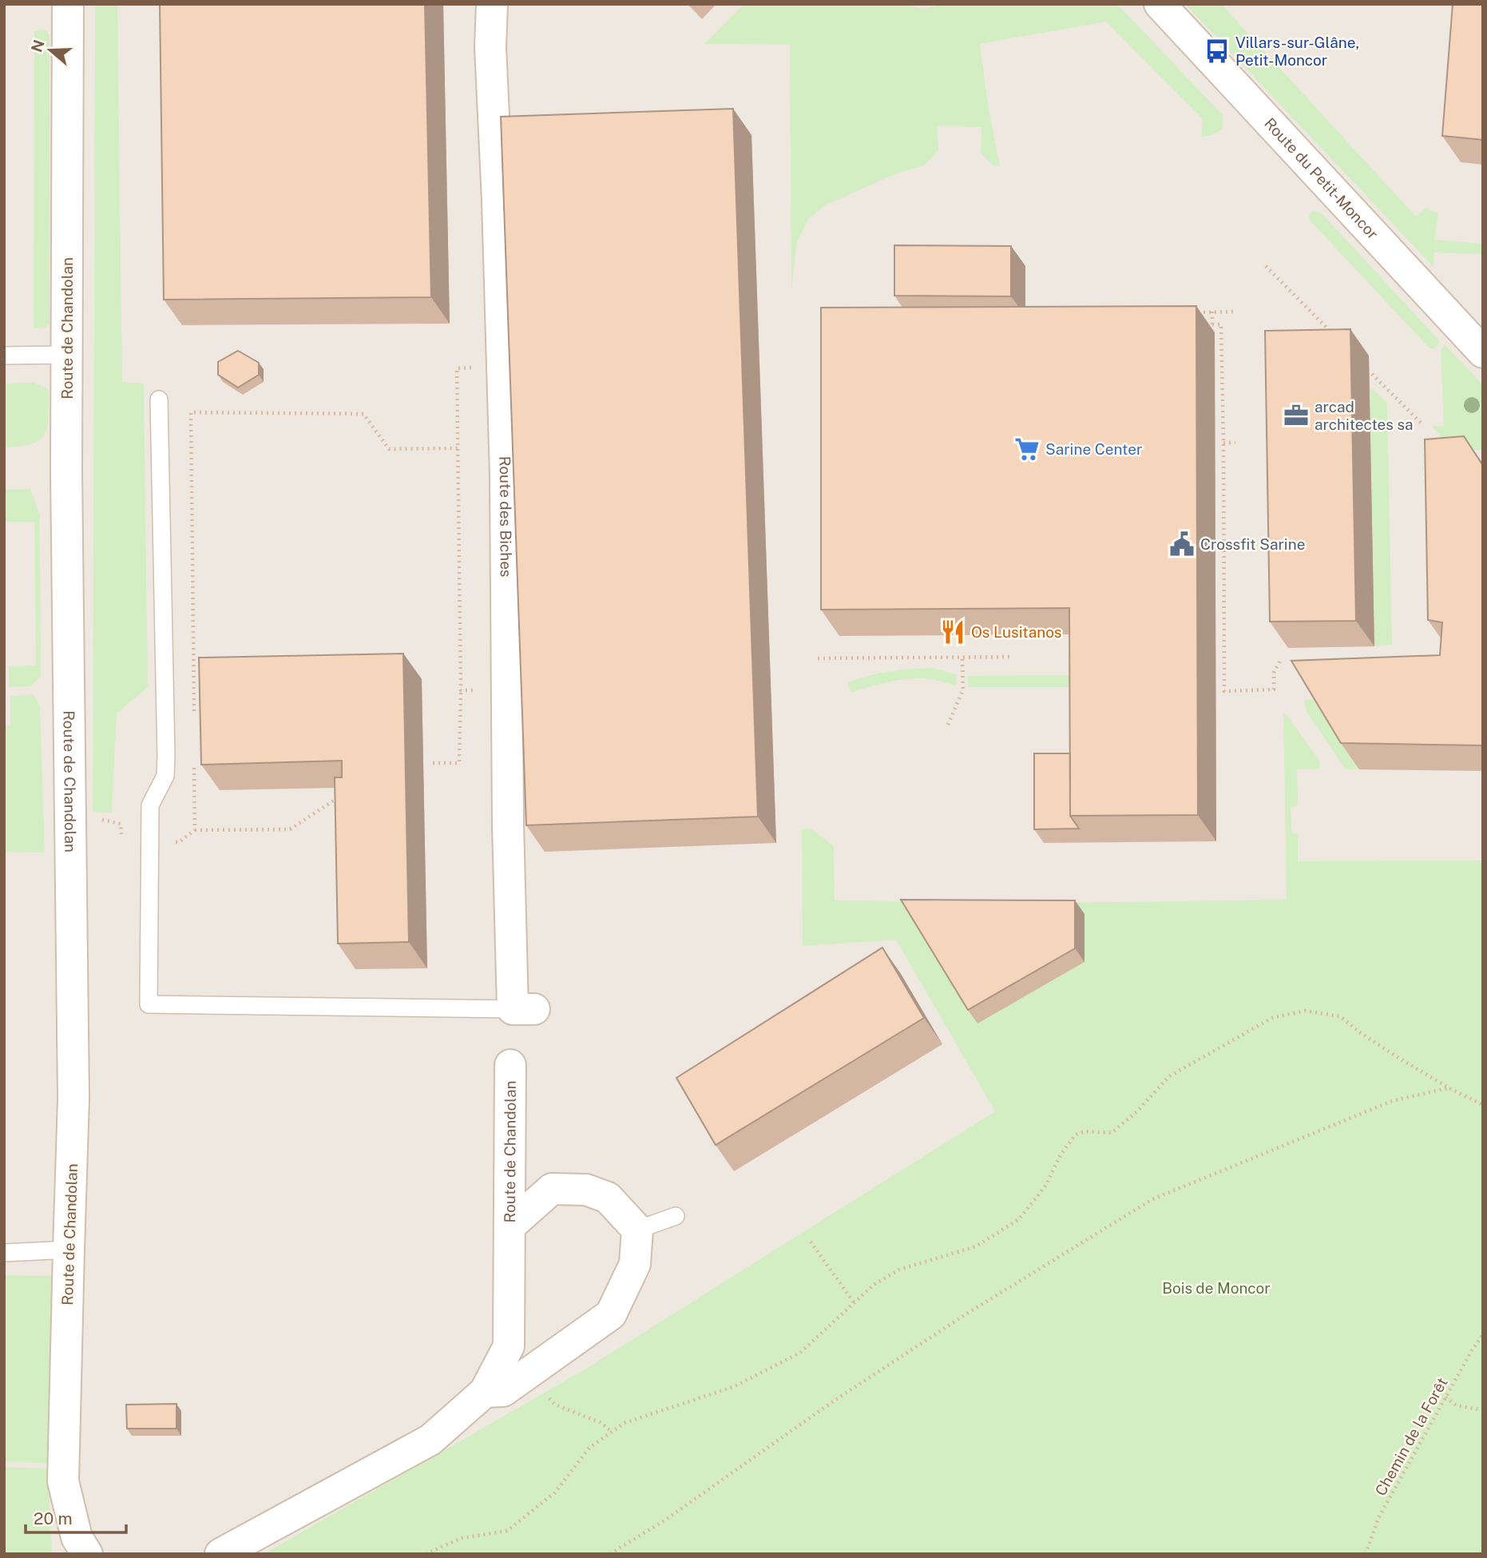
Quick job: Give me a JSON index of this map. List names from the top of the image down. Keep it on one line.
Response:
{"streets":{"street":["Route du Petit-Moncor","Route de Chandolan","Route des Biches"],"path":["Chemin de la Forêt"]},"parks":["Bois de Moncor"],"places":{"bus stop":["Villars-sur-Glâne, Petit-Moncor"],"office":["arcad architectes sa"],"supermarket":["Sarine Center"],"public building":["Crossfit Sarine"],"restaurant":["Os Lusitanos"]},"scale_bar":"20 m","north":"left"}
